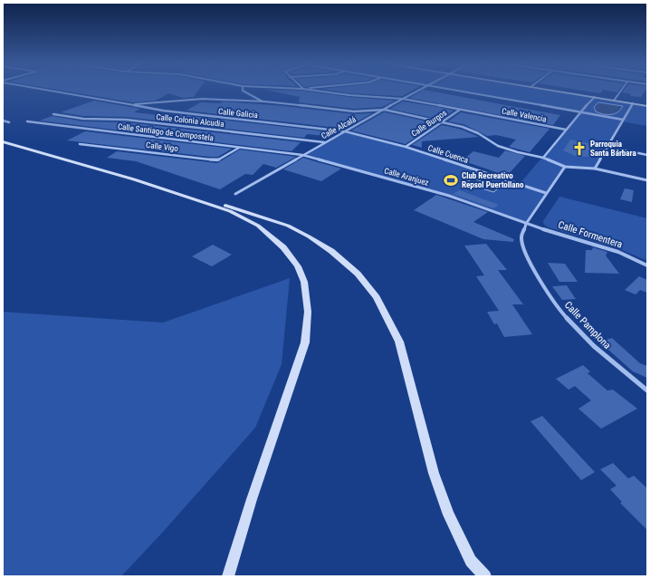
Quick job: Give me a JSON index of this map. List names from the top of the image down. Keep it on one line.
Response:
{"streets":{"street":["Calle Galicia","Calle Valencia","Calle Colonia Alcudia","Calle Burgos","Calle Alcalá","Calle Santiago de Compostela","Calle Vigo","Calle Cuenca","Calle Aranjuez","Calle Formentera","Calle Pamplona"]},"crossings":[["Calle Galicia","Calle Alcalá"],["Calle Galicia","Calle Cuenca"],["Calle Valencia","Calle Burgos"],["Calle Valencia","Calle Alcalá"],["Calle Colonia Alcudia","Calle Alcalá"],["Calle Burgos","Calle Cuenca"],["Calle Alcalá","Calle Santiago de Compostela"],["Calle Alcalá","Calle Cuenca"],["Calle Alcalá","Calle Aranjuez"],["Calle Santiago de Compostela","Calle Vigo"],["Calle Santiago de Compostela","Calle Aranjuez"],["Calle Cuenca","Calle Pamplona"],["Calle Aranjuez","Calle Formentera"],["Calle Aranjuez","Calle Pamplona"],["Calle Formentera","Calle Pamplona"]],"places":{"church":["Parroquia Santa Bárbara"],"sports":["Club Recreativo Repsol Puertollano"]}}
